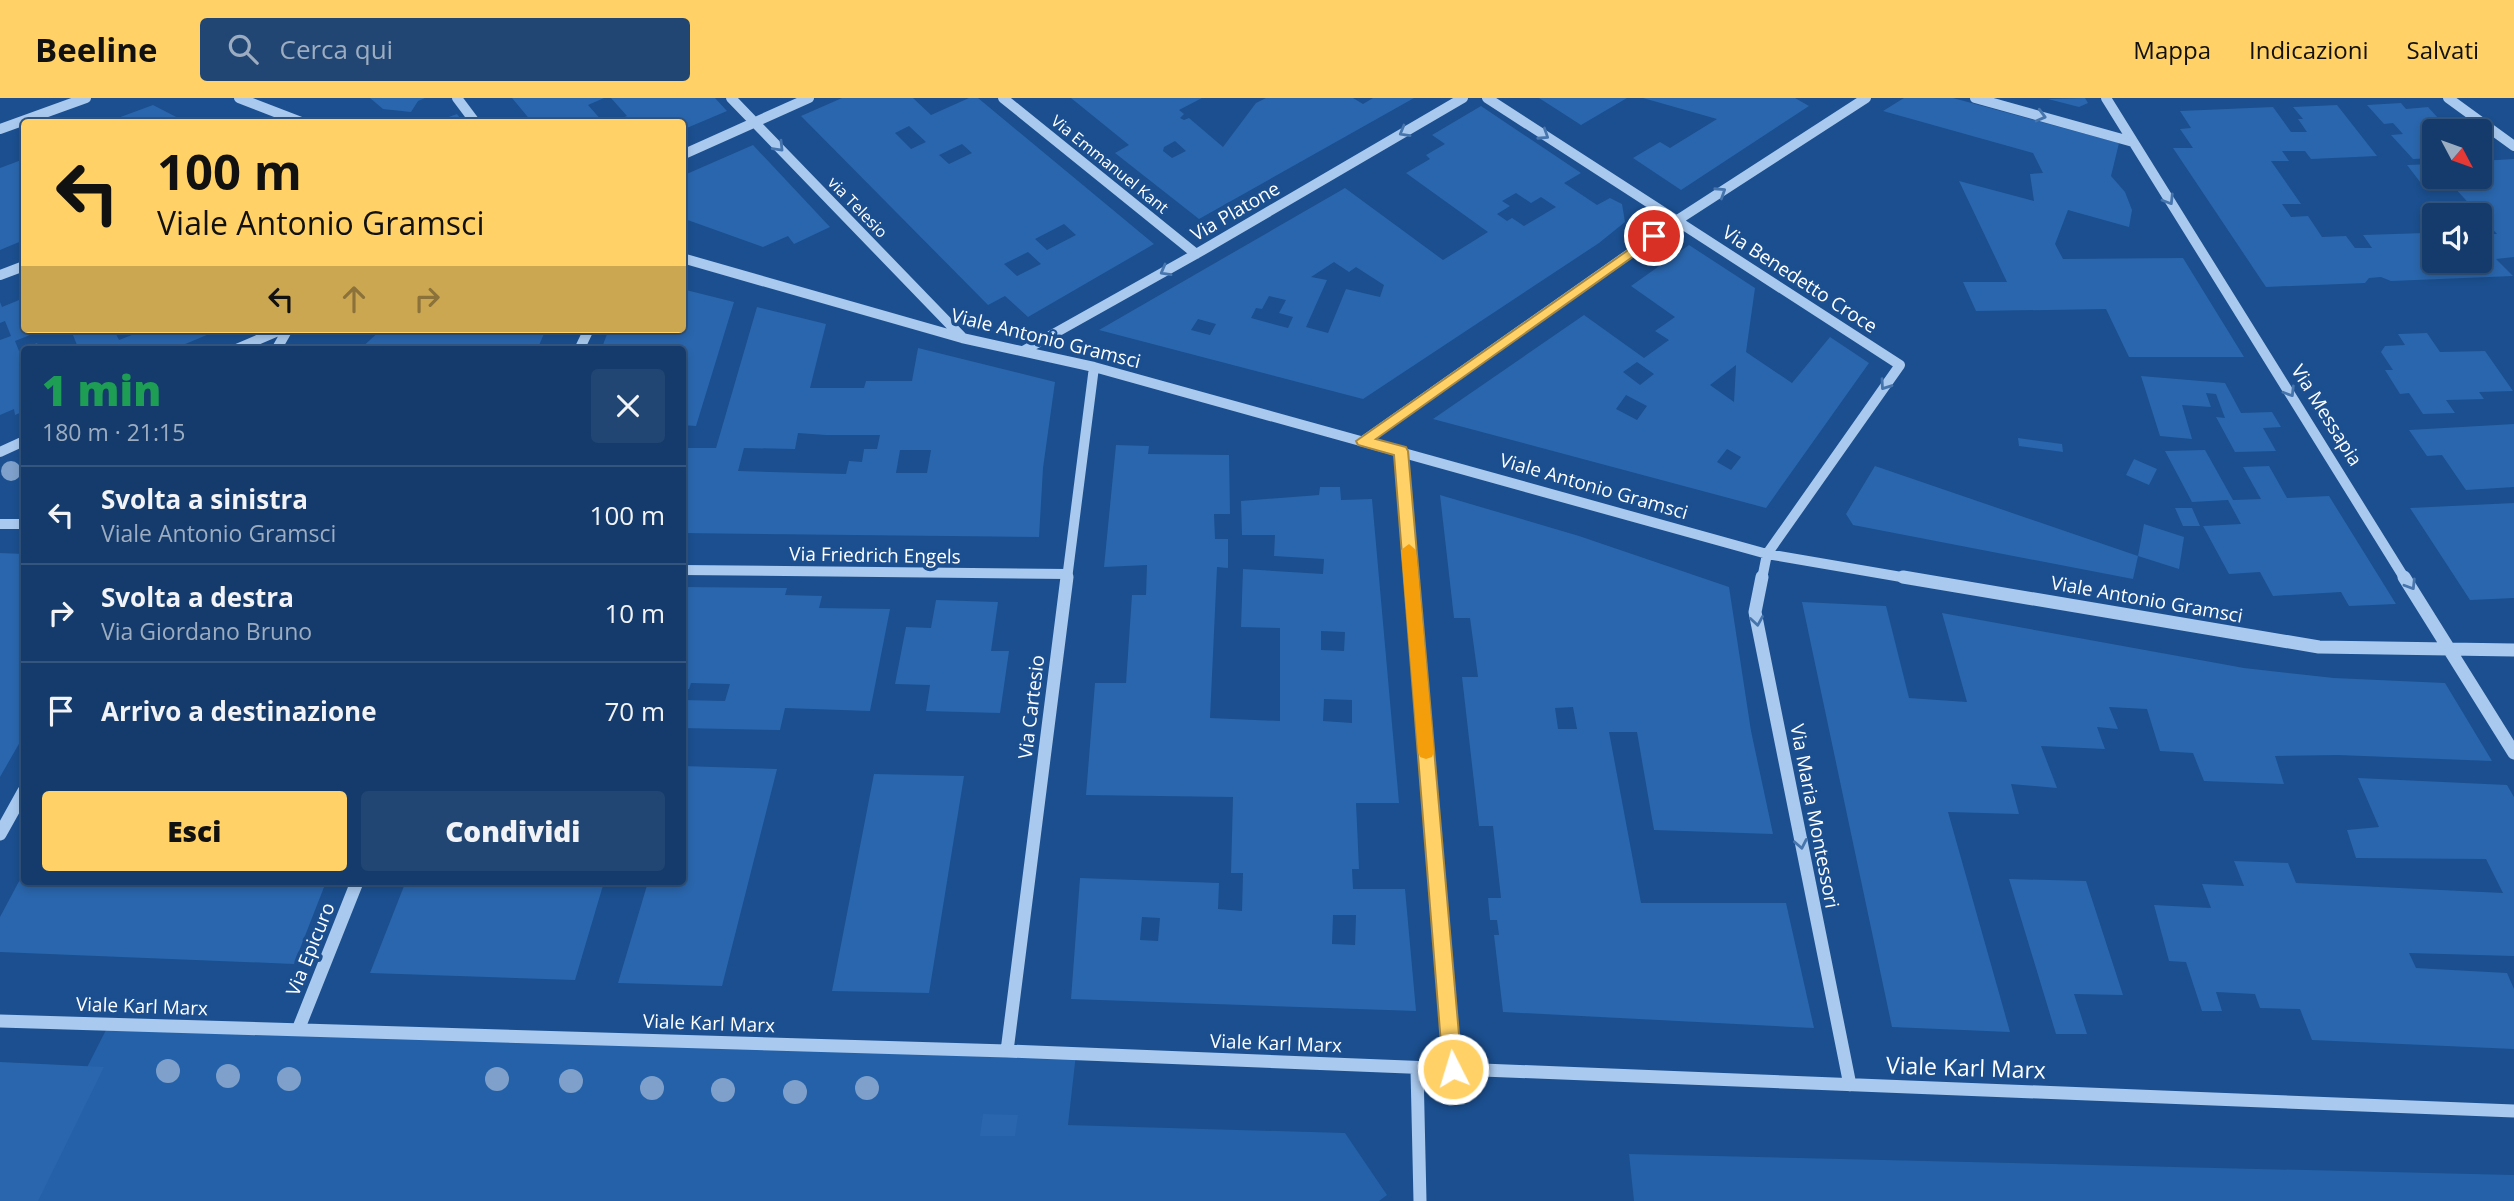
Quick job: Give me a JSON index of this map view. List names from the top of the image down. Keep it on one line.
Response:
{"streets":{"street":["Via Emmanuel Kant","via Telesio","Via Platone","Via Benedetto Croce","Viale Antonio Gramsci","Via Messapia","Via Friedrich Engels","Via Cartesio","Via Maria Montessori","Via Epicuro","Viale Karl Marx"]},"crossings":[["Via Emmanuel Kant","Via Platone"],["via Telesio","Viale Antonio Gramsci"],["Via Platone","Viale Antonio Gramsci"],["Via Benedetto Croce","Viale Antonio Gramsci"],["Via Benedetto Croce","Via Maria Montessori"],["Viale Antonio Gramsci","Via Messapia"],["Viale Antonio Gramsci","Via Cartesio"],["Viale Antonio Gramsci","Via Maria Montessori"],["Via Friedrich Engels","Via Cartesio"],["Via Cartesio","Viale Karl Marx"],["Via Maria Montessori","Viale Karl Marx"],["Via Epicuro","Viale Karl Marx"]],"one_way":["via Telesio","Via Platone","Via Messapia","Via Maria Montessori"],"north":"bottom right","page":{"header":"Beeline","search":"Cerca qui","nav":["Mappa","Indicazioni","Salvati"],"turn":["100 m","Viale Antonio Gramsci"],"heading":["1 min","180 m · 21:15"],"list":[{"name":"Svolta a sinistra","note":"Viale Antonio Gramsci","value":"100 m"},{"name":"Svolta a destra","note":"Via Giordano Bruno","value":"10 m"},{"name":"Arrivo a destinazione","value":"70 m"}],"buttons":["Esci","Condividi"]}}
